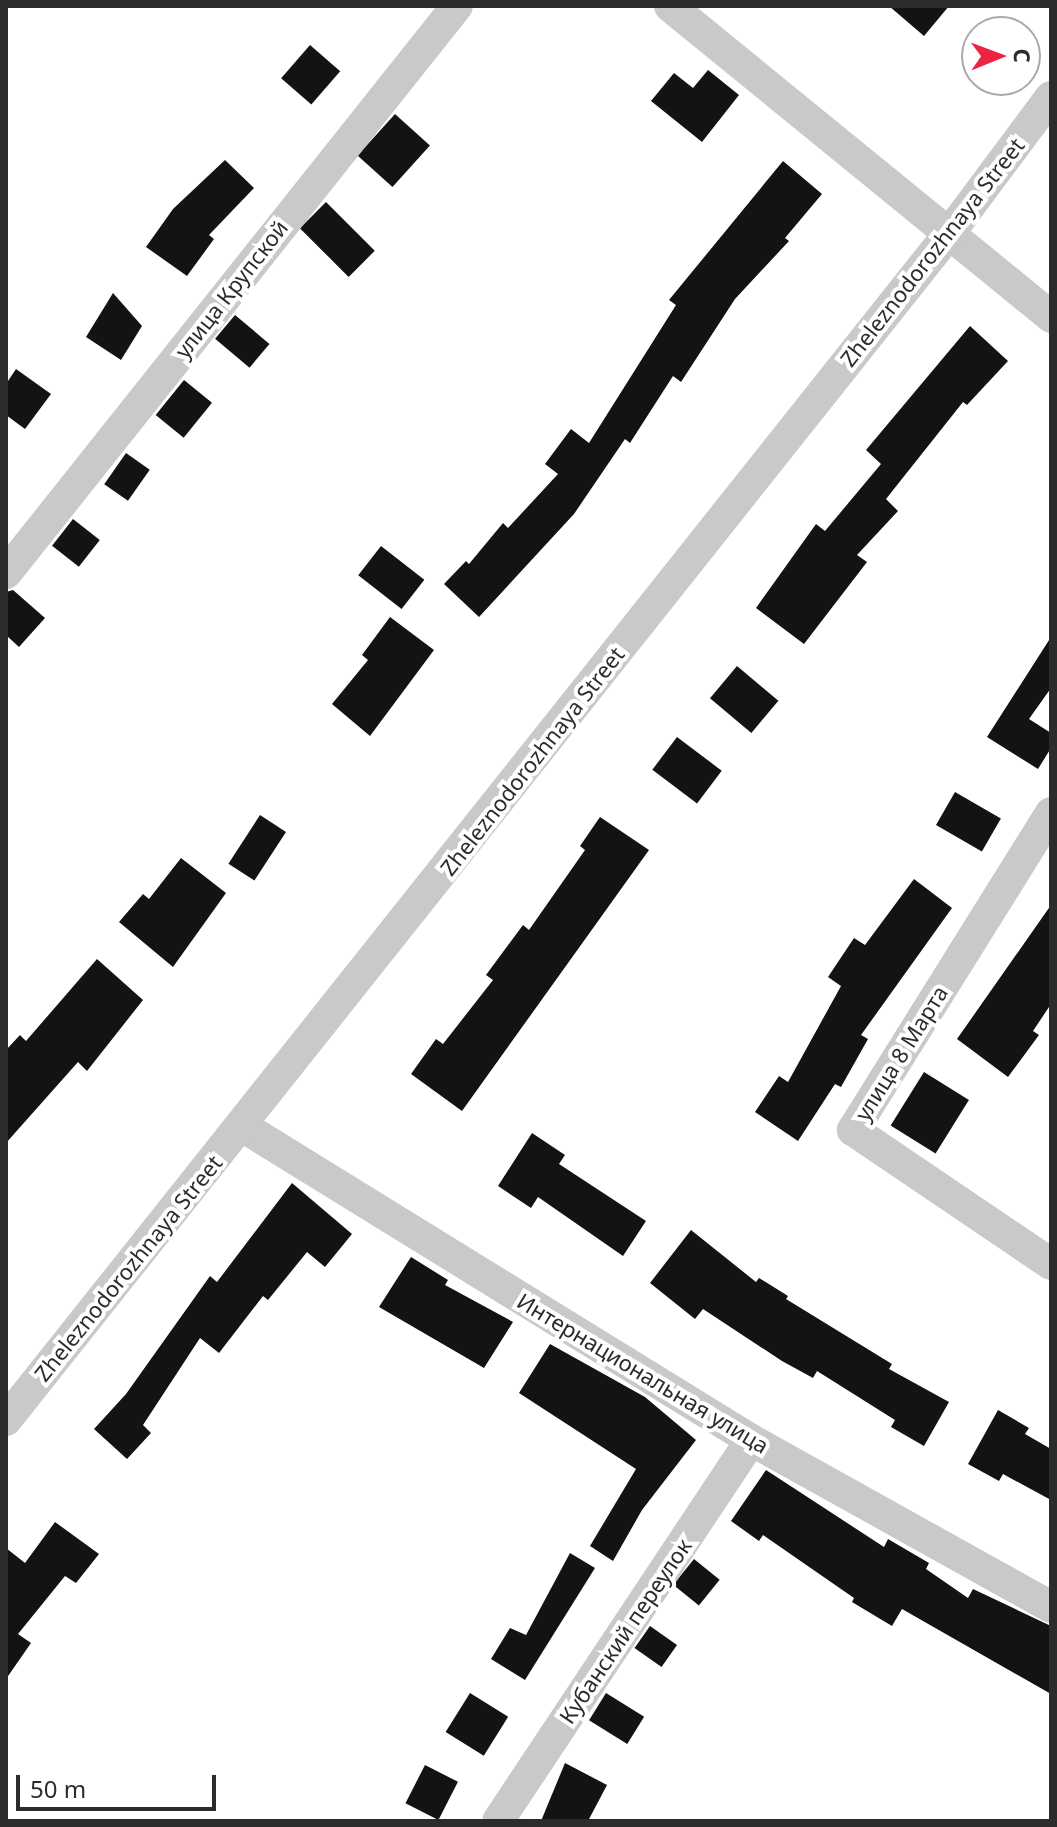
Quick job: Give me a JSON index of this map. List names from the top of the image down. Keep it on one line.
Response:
{"streets":{"street":["Zheleznodorozhnaya Street","улица Крупской","улица 8 Марта","Интернациональная улица","Кубанский переулок"]},"crossings":[["Zheleznodorozhnaya Street","Интернациональная улица"],["Интернациональная улица","Кубанский переулок"]],"scale_bar":"50 m","north":"right"}
